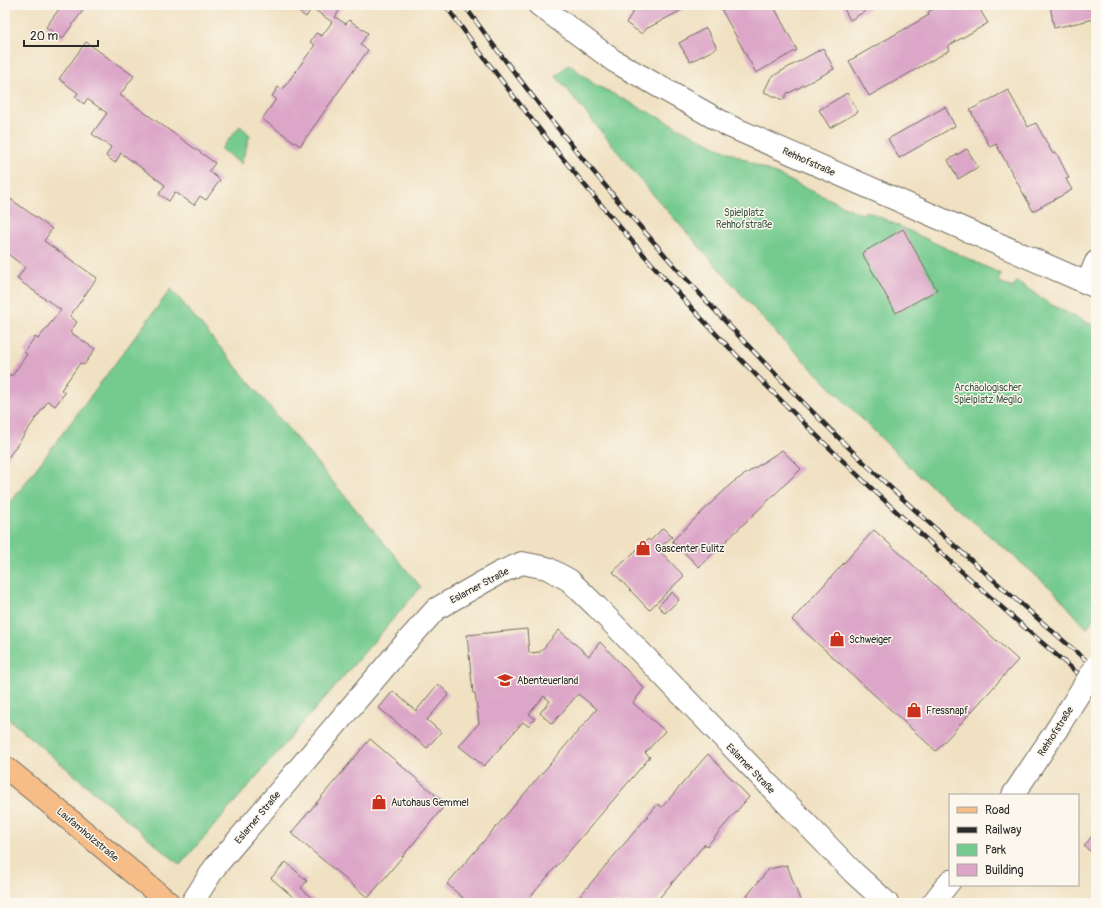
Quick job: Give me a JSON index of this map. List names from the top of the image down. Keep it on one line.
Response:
{"streets":{"main road":["Laufamholzstraße"],"street":["Rehhofstraße","Eslarner Straße"]},"parks":["Spielplatz Rehhofstraße","Archäologischer Spielplatz Megilo"],"places":{"shop":["Gascenter Eulitz","Schweiger","Fressnapf","Autohaus Gemmel"],"school or university":["Abenteuerland"]},"legend":["Road","Railway","Park","Building"],"scale_bar":"20 m"}
